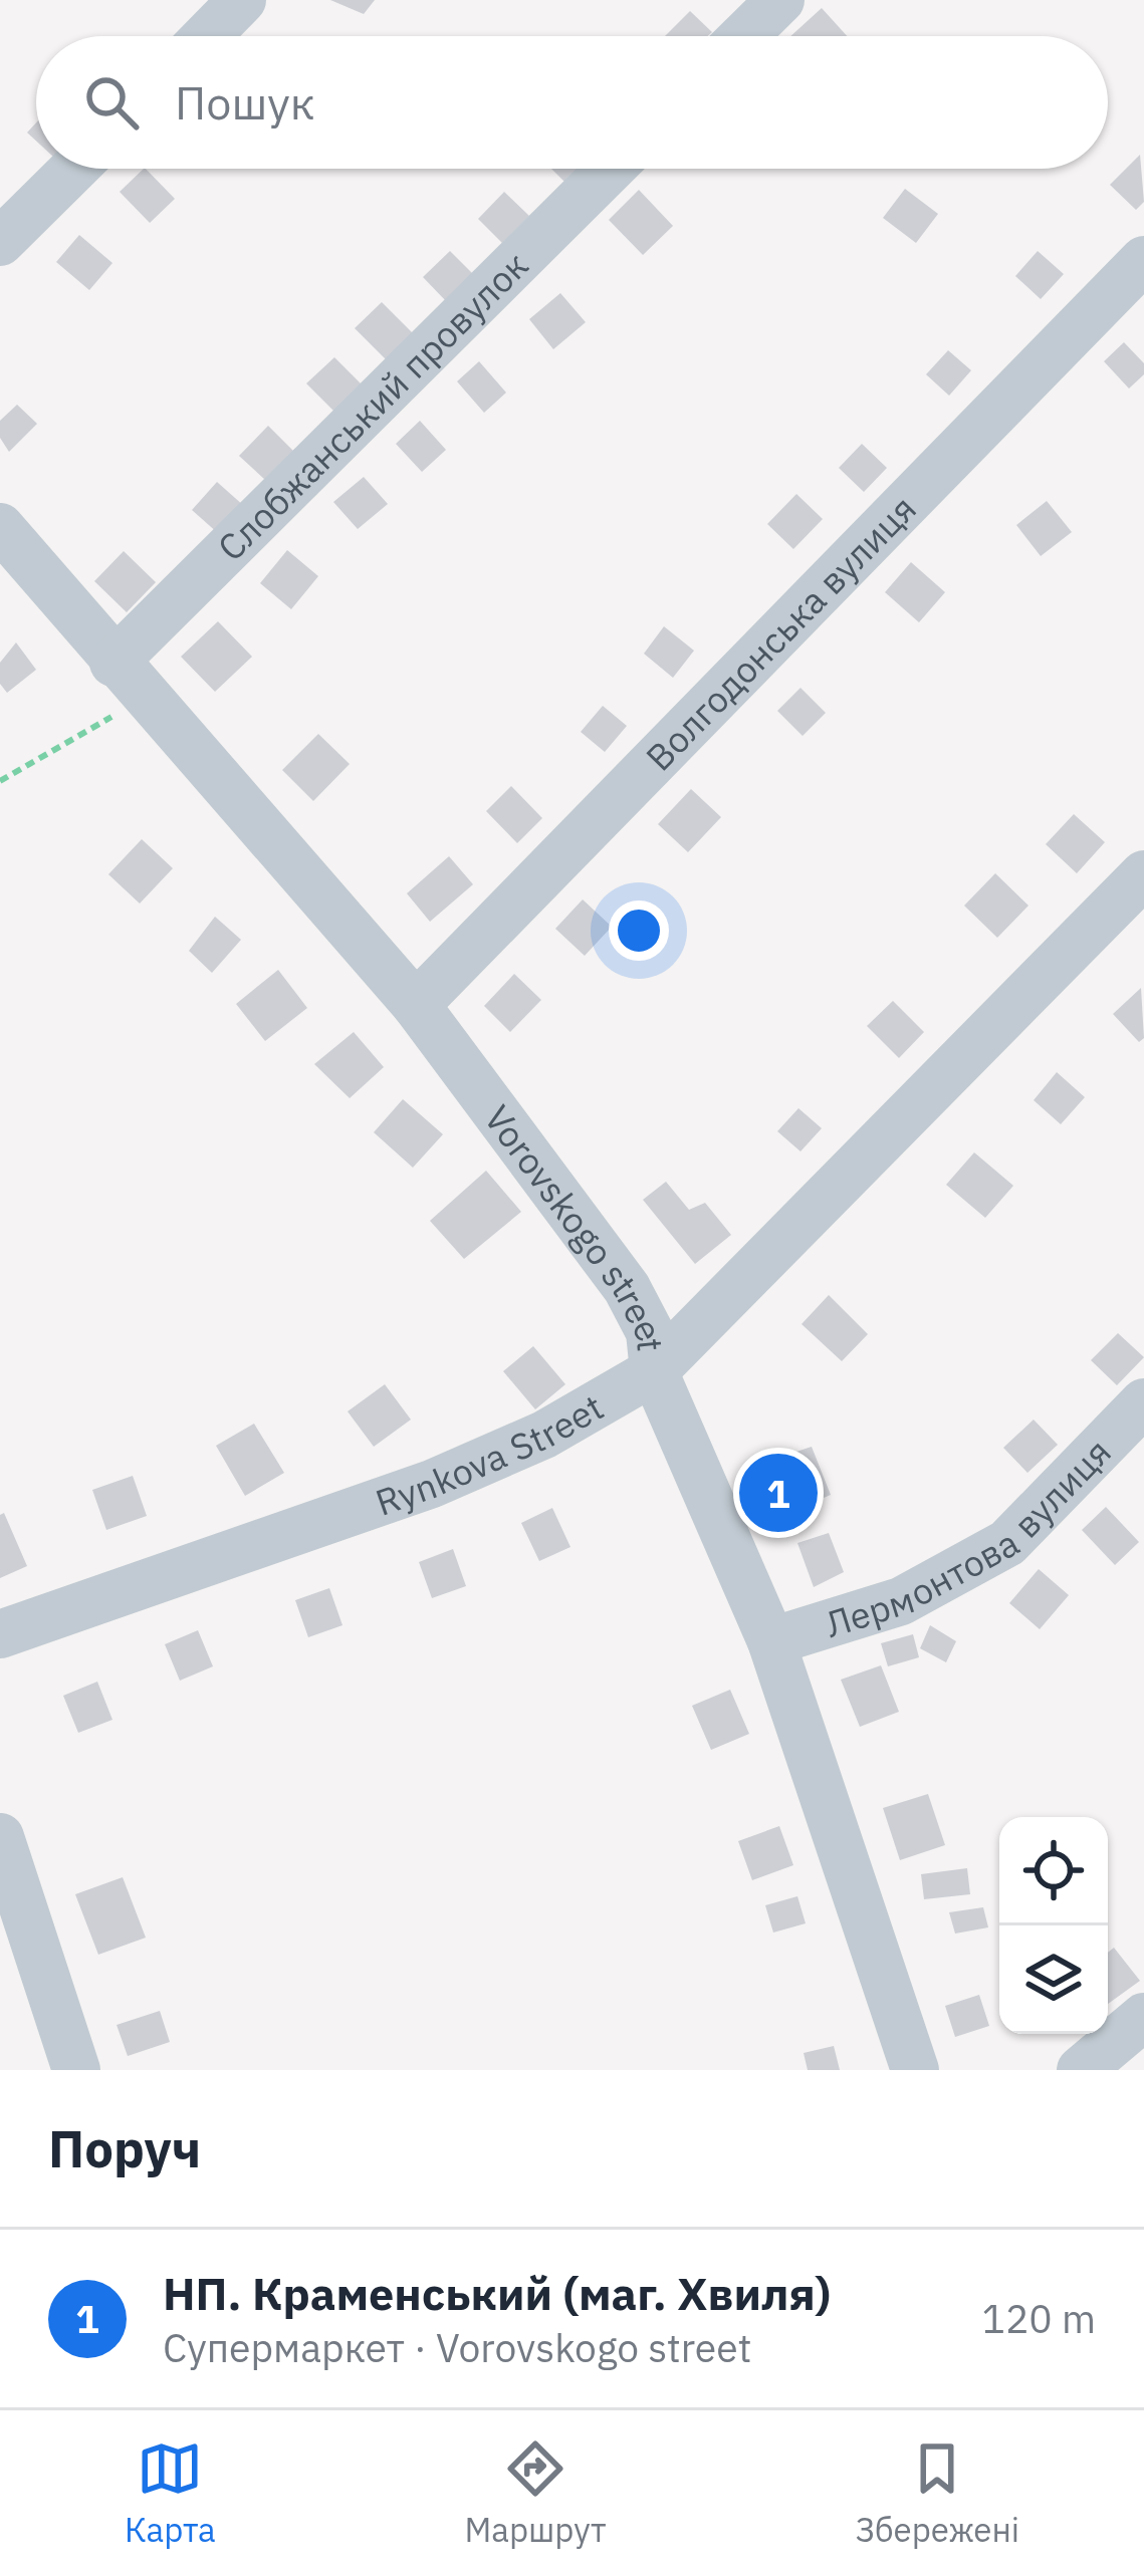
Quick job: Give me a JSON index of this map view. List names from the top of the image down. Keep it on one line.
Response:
{"streets":{"street":["Слобжанський провулок","Волгодонська вулиця","Vorovskogo street","Rynkova Street","Лермонтова вулиця"]},"crossings":[["Слобжанський провулок","Vorovskogo street"],["Волгодонська вулиця","Vorovskogo street"],["Vorovskogo street","Rynkova Street"],["Vorovskogo street","Лермонтова вулиця"]],"page":{"search":"Пошук","pins":"1","heading":"Поруч","list":[{"mark":"1","name":"НП. Краменський (маг. Хвиля)","note":"Супермаркет · Vorovskogo street","value":"120 m"}],"nav":["Карта","Маршрут","Збережені"]}}
